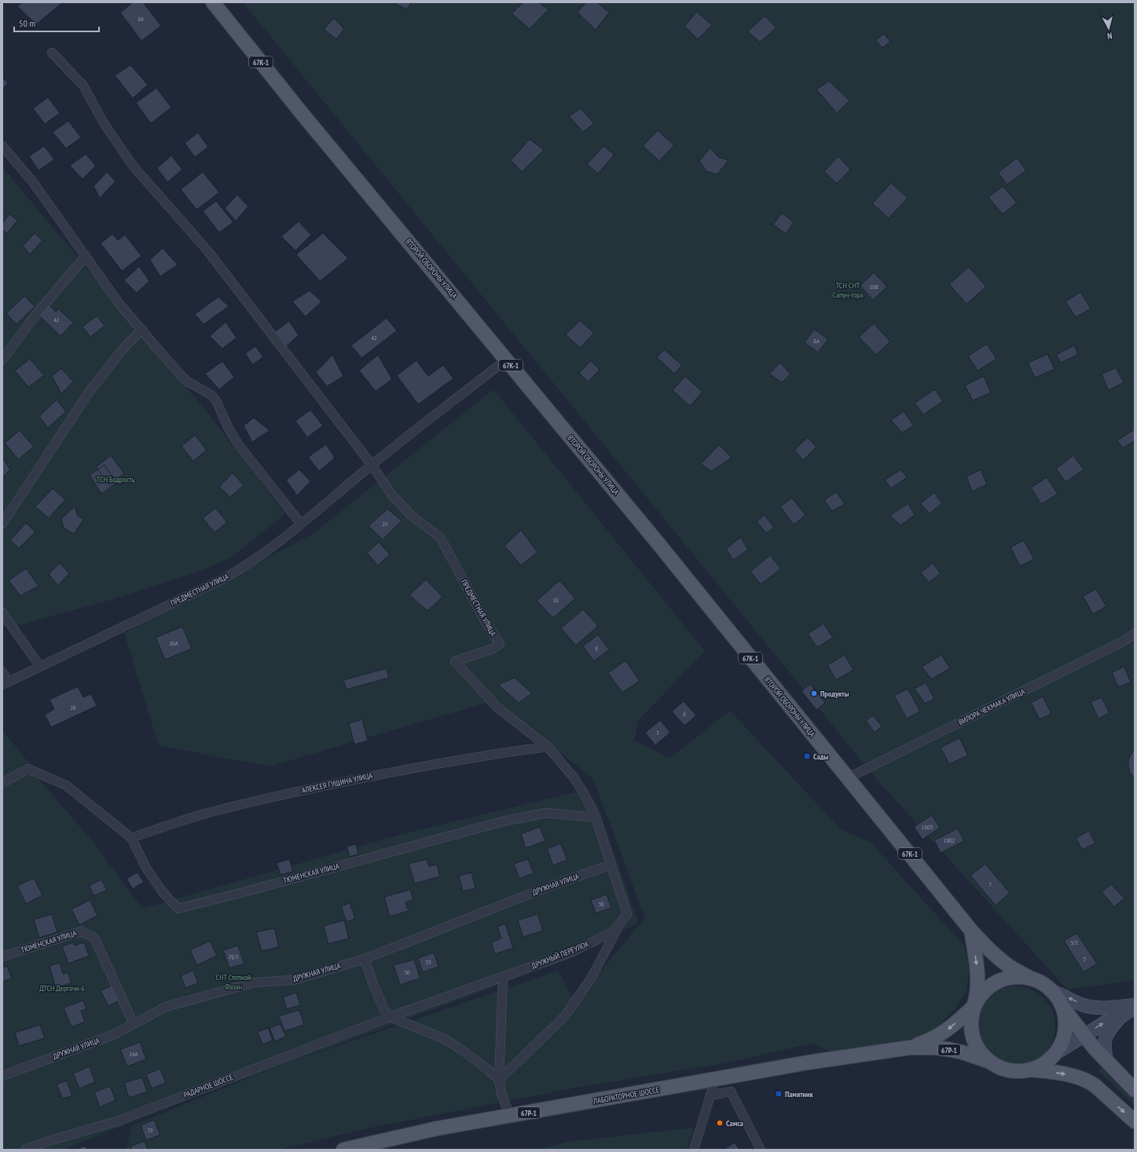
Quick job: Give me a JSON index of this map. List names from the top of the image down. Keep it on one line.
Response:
{"streets":{"main road":["67К-1","ВТОРОЙ ОБОРОНЫ УЛИЦА","67Р-1","ЛАБОРАТОРНОЕ ШОССЕ"],"street":["ПРЕДМЕСТНАЯ УЛИЦА","ВИЛОРА ЧЕКМАКА УЛИЦА","АЛЕКСЕЯ ГУЩИНА УЛИЦА","ТЮМЕНСКАЯ УЛИЦА","ДРУЖНАЯ УЛИЦА","ДРУЖНЫЙ ПЕРЕУЛОК","РАДАРНОЕ ШОССЕ"]},"crossings":[["67К-1","ВТОРОЙ ОБОРОНЫ УЛИЦА"],["67К-1","ЛАБОРАТОРНОЕ ШОССЕ"],["ВТОРОЙ ОБОРОНЫ УЛИЦА","ПРЕДМЕСТНАЯ УЛИЦА"],["ВТОРОЙ ОБОРОНЫ УЛИЦА","ВИЛОРА ЧЕКМАКА УЛИЦА"],["ПРЕДМЕСТНАЯ УЛИЦА","АЛЕКСЕЯ ГУЩИНА УЛИЦА"],["ПРЕДМЕСТНАЯ УЛИЦА","ТЮМЕНСКАЯ УЛИЦА"],["ПРЕДМЕСТНАЯ УЛИЦА","ДРУЖНЫЙ ПЕРЕУЛОК"],["АЛЕКСЕЯ ГУЩИНА УЛИЦА","ТЮМЕНСКАЯ УЛИЦА"],["ТЮМЕНСКАЯ УЛИЦА","ДРУЖНАЯ УЛИЦА"],["ТЮМЕНСКАЯ УЛИЦА","ДРУЖНЫЙ ПЕРЕУЛОК"],["ДРУЖНАЯ УЛИЦА","ДРУЖНЫЙ ПЕРЕУЛОК"],["ДРУЖНЫЙ ПЕРЕУЛОК","РАДАРНОЕ ШОССЕ"]],"parks":["ТСН СНТ Сапун-гора","ТСН Бодрость","СНТ Степной Фазан","ДТСН Дергачи-6"],"places":{"other":["Продукты","Самса"],"transit":["Сады","Памятник"]},"house_numbers":["84","10В","42","42","8А","21","16","20А","9","26","6","5","1803","1802","7","36","3/2","29/2","3","33","30","24А","33"],"scale_bar":"50 m","north":"bottom"}
